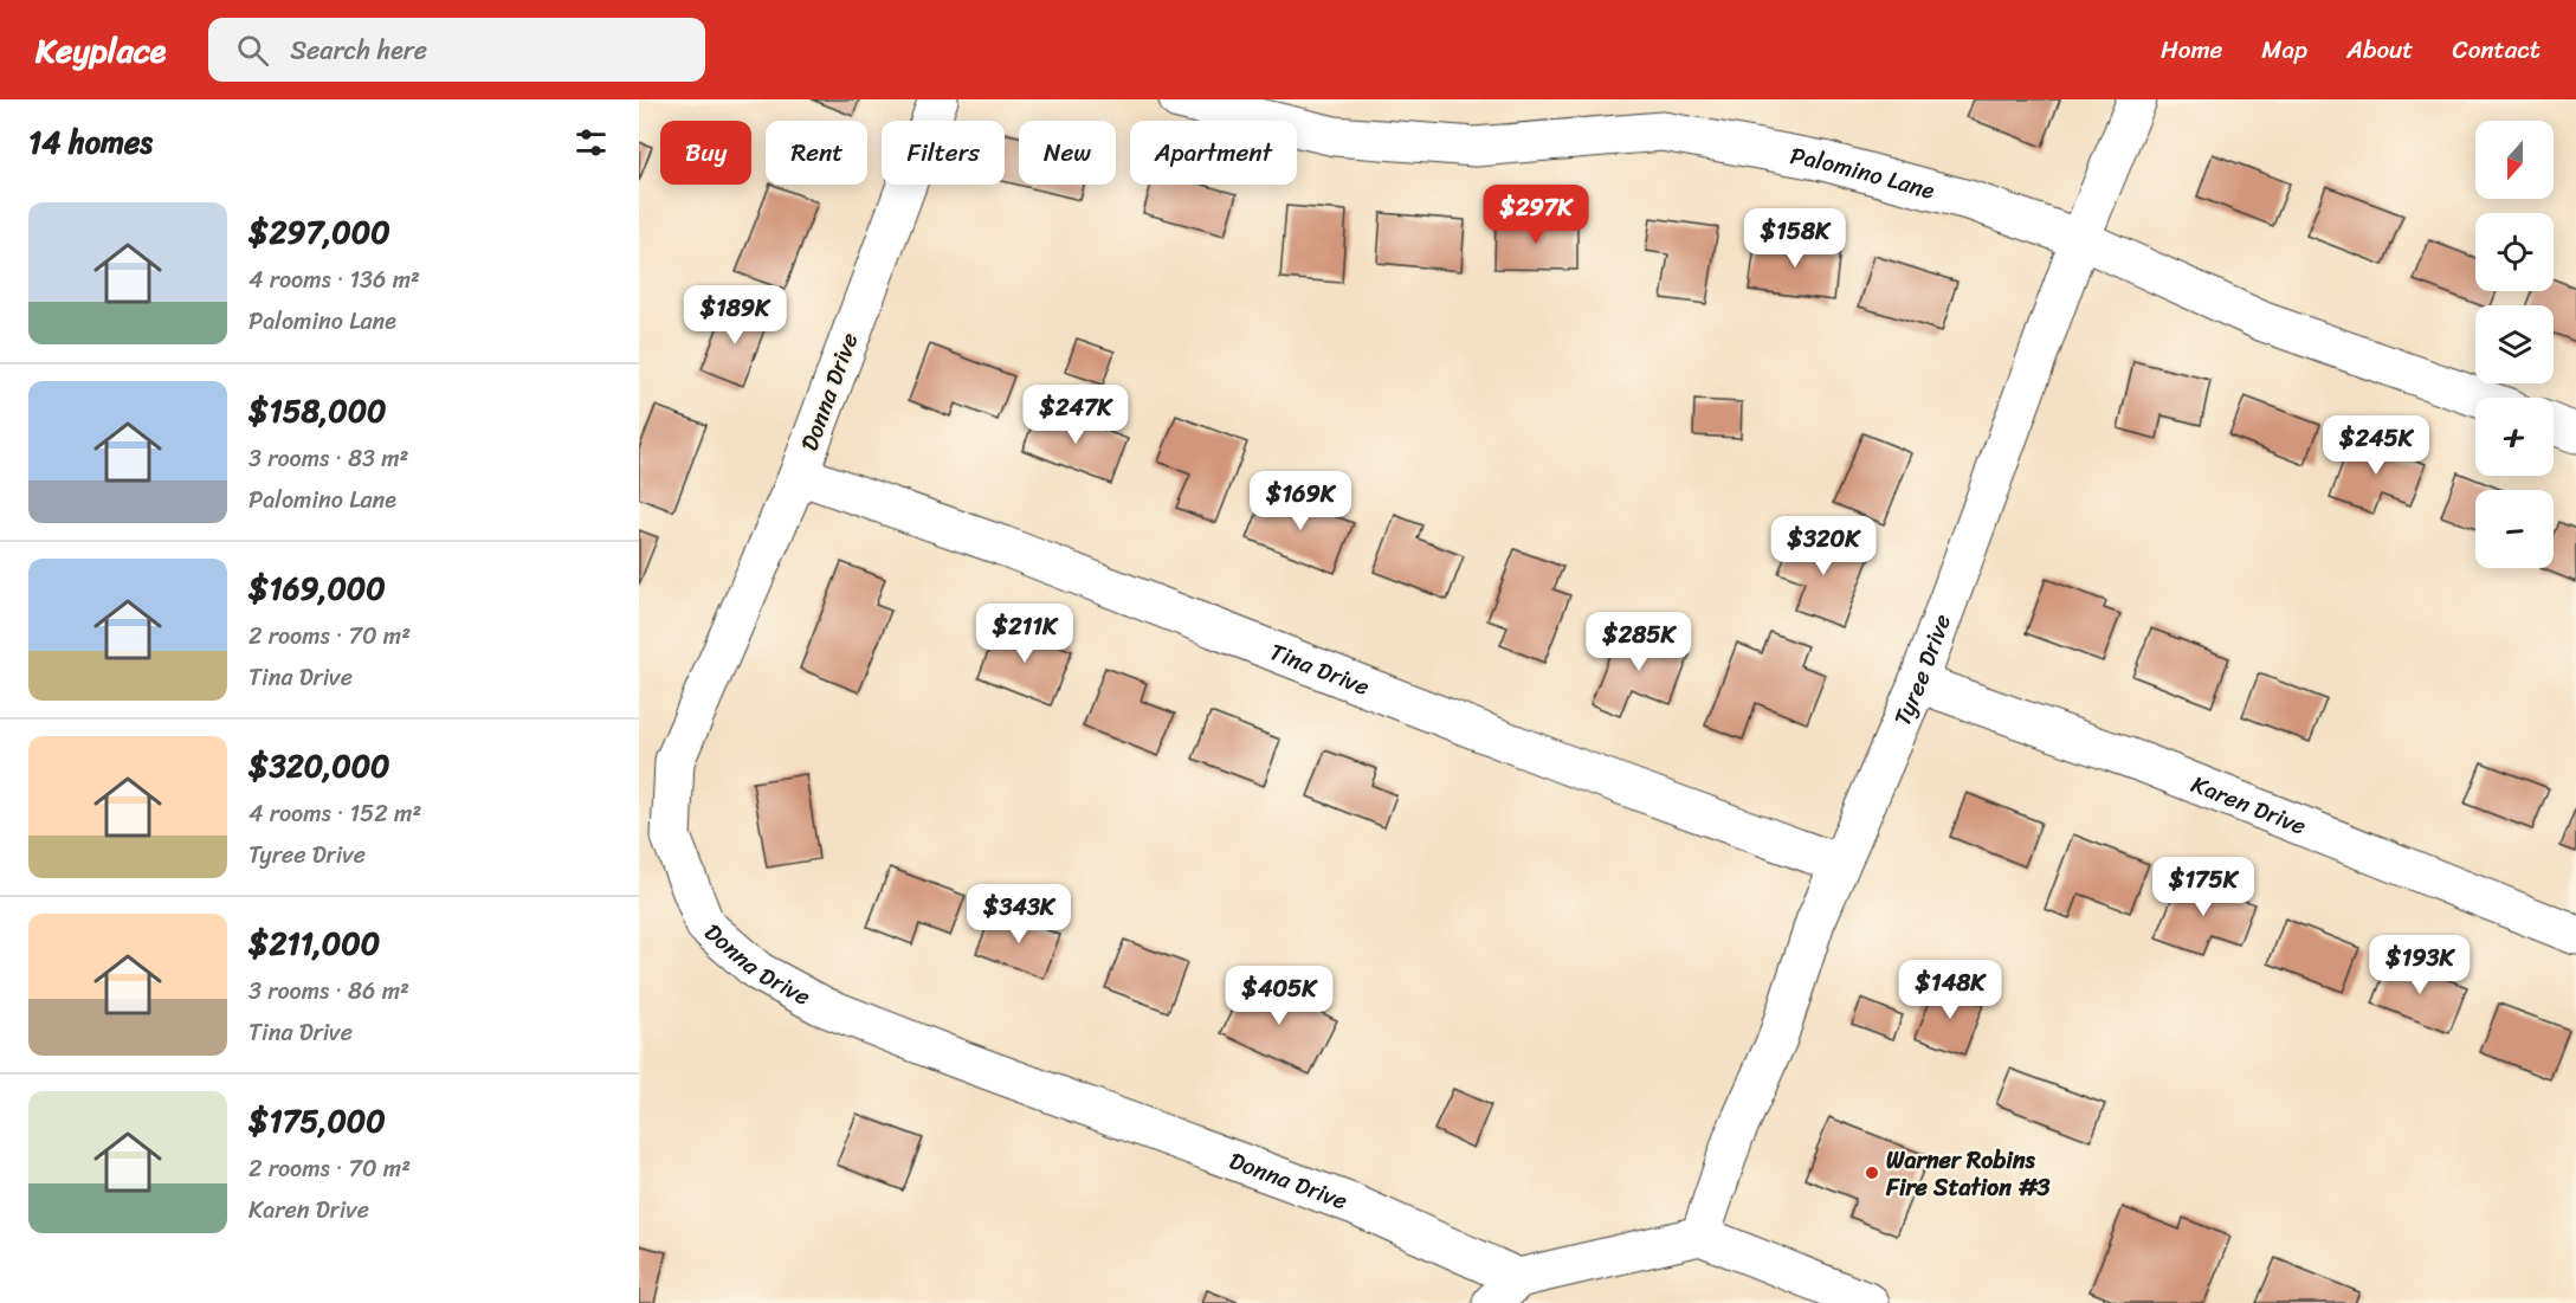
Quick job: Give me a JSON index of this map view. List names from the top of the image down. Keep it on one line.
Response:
{"streets":{"street":["Palomino Lane","Donna Drive","Tina Drive","Tyree Drive","Karen Drive"]},"crossings":[["Palomino Lane","Tyree Drive"],["Donna Drive","Tina Drive"],["Tina Drive","Tyree Drive"],["Tyree Drive","Karen Drive"]],"places":["Warner Robins Fire Station #3"],"north":"bottom","page":{"header":"Keyplace","search":"Search here","nav":["Home","Map","About","Contact"],"heading":"14 homes","map_buttons":["+","−"],"chip":["Buy","Rent","Filters","New","Apartment"],"list":[{"name":"$297,000","note":"4 rooms · 136 m² · Palomino Lane"},{"name":"$158,000","note":"3 rooms · 83 m² · Palomino Lane"},{"name":"$169,000","note":"2 rooms · 70 m² · Tina Drive"},{"name":"$320,000","note":"4 rooms · 152 m² · Tyree Drive"},{"name":"$211,000","note":"3 rooms · 86 m² · Tina Drive"},{"name":"$175,000","note":"2 rooms · 70 m² · Karen Drive"}],"price":["$297K","$158K","$189K","$247K","$245K","$169K","$320K","$211K","$285K","$175K","$343K","$193K","$148K","$405K"]}}
